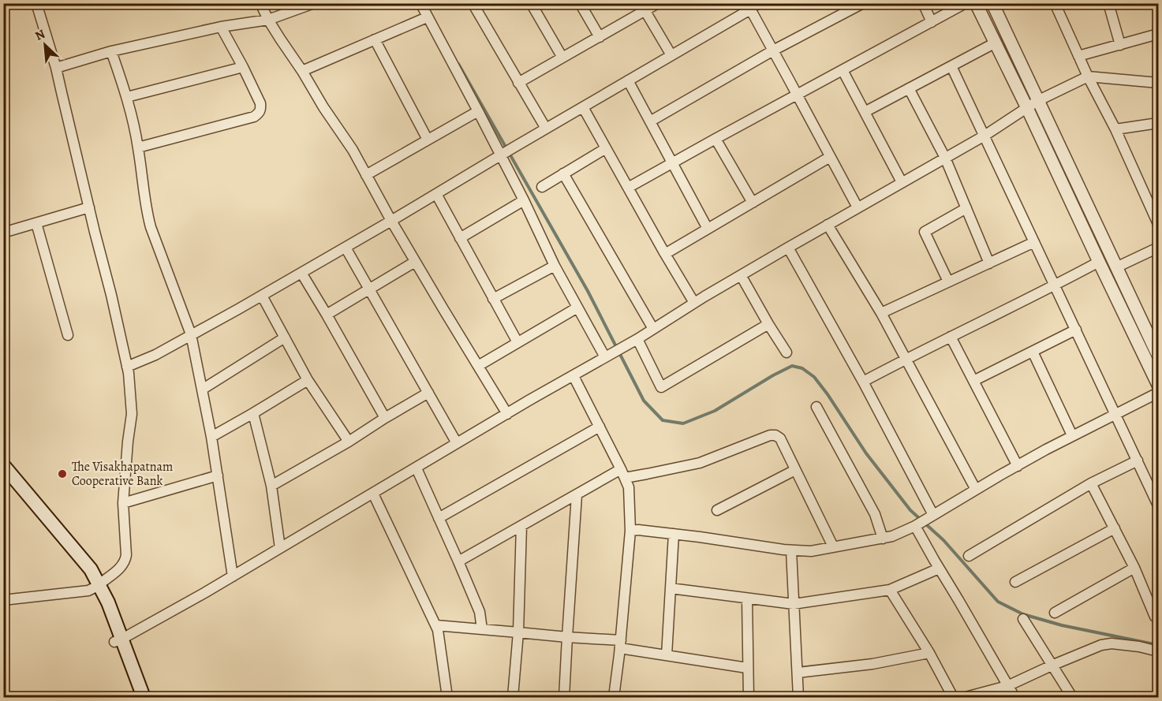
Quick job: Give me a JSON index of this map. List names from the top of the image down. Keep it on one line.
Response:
{"places":["The Visakhapatnam Cooperative Bank"],"north":"top left"}
